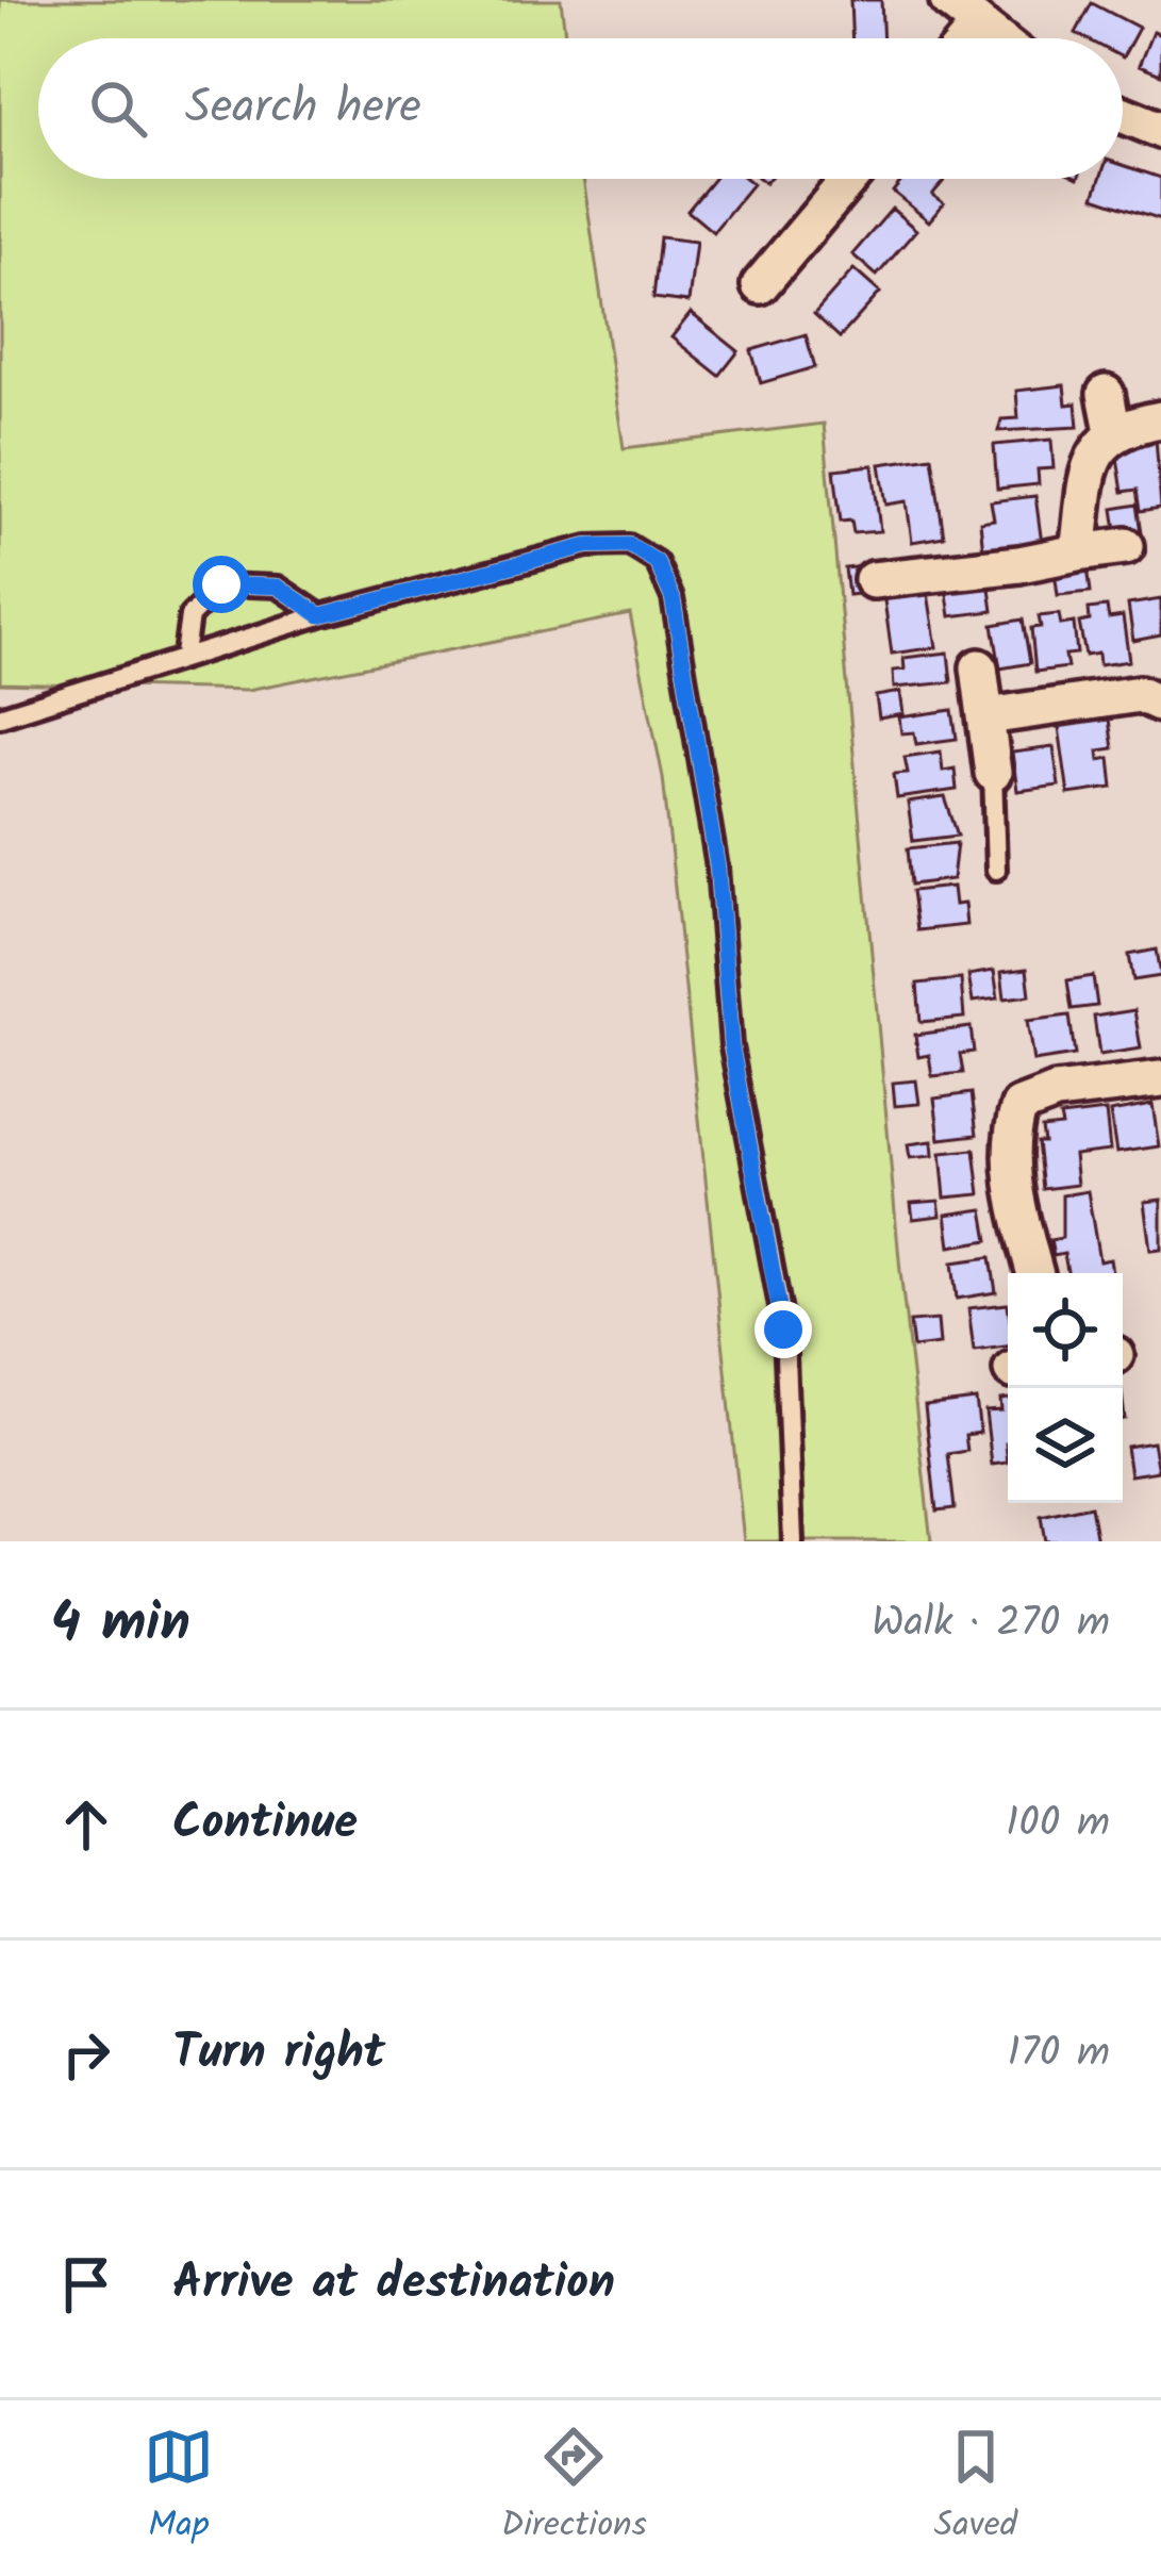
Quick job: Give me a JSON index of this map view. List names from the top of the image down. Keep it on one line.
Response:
{"page":{"search":"Search here","heading":["4 min","Walk · 270 m"],"list":[["Continue","100 m"],["Turn right","170 m"],"Arrive at destination"],"nav":["Map","Directions","Saved"]}}
